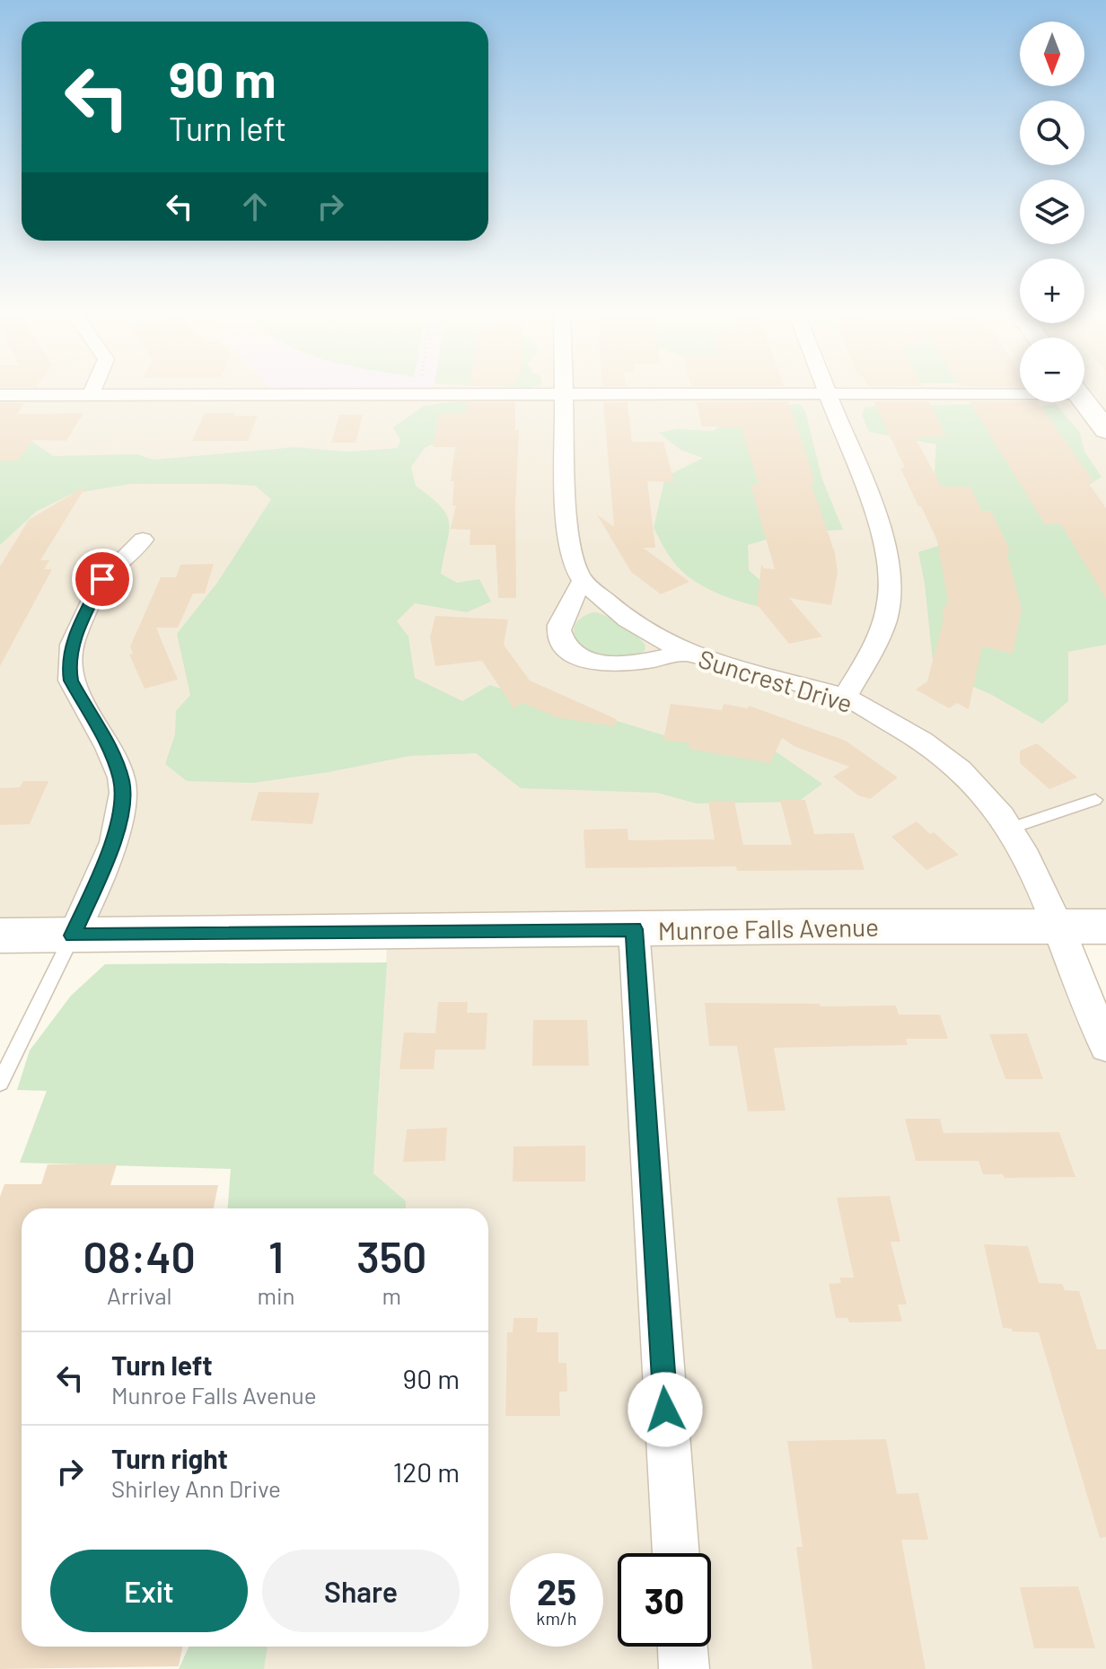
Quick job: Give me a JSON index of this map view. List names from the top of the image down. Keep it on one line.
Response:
{"streets":{"street":["Suncrest Drive","Munroe Falls Avenue"]},"crossings":[["Suncrest Drive","Munroe Falls Avenue"]],"north":"bottom","page":{"map_buttons":["+","−"],"turn":["90 m","Turn left"],"eta":["08:40","Arrival","1","min","350","m"],"list":[{"name":"Turn left","note":"Munroe Falls Avenue","value":"90 m"},{"name":"Turn right","note":"Shirley Ann Drive","value":"120 m"}],"buttons":["Exit","Share"],"speed":"25 km/h","limit":"30"}}
